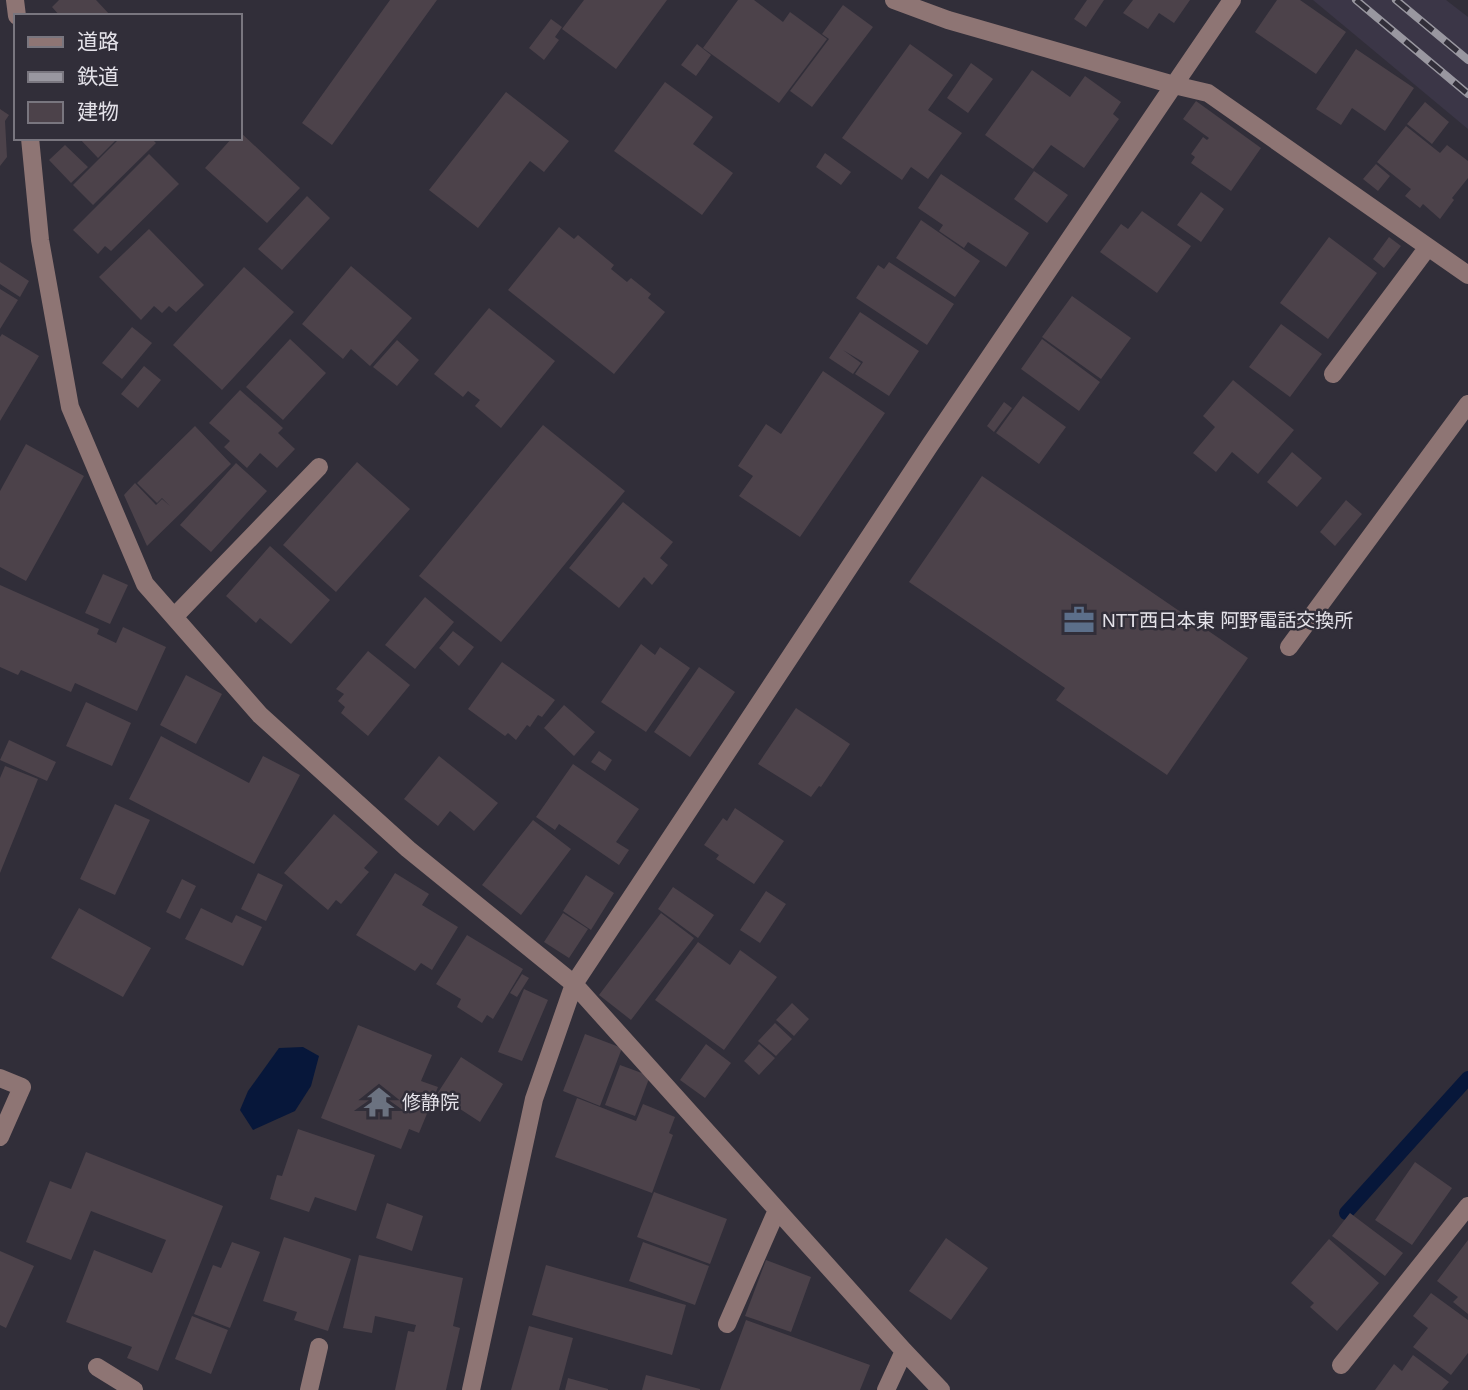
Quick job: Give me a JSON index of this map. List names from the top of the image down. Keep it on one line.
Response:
{"places":{"office":["NTT西日本東 阿野電話交換所"],"temple":["修静院"]},"legend":["道路","鉄道","建物"]}
